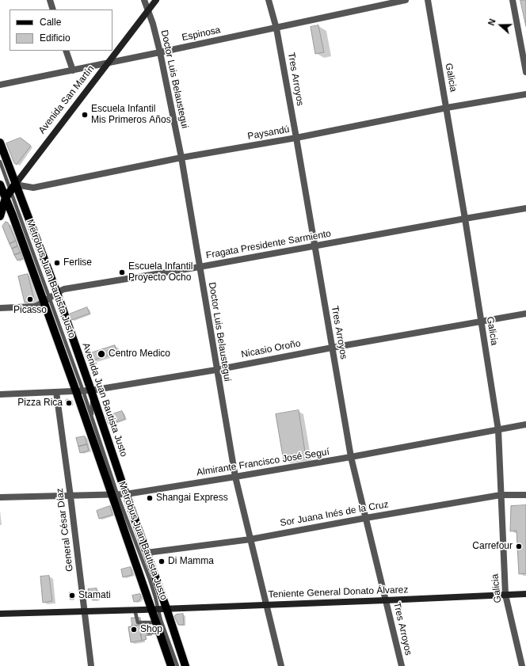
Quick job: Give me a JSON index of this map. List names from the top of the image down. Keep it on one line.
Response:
{"streets":{"main road":["Avenida San Martín","Avenida Juan Bautista Justo","Teniente General Donato Álvarez"],"street":["Espinosa","Galicia","Doctor Luis Belaustegui","Tres Arroyos","Paysandú","Fragata Presidente Sarmiento","Nicasio Oroño","Almirante Francisco José Seguí","Sor Juana Inés de la Cruz","General César Díaz"],"lane":["Metrobus Juan Bautista Justo"]},"crossings":[["Espinosa","Doctor Luis Belaustegui"],["Espinosa","Tres Arroyos"],["Espinosa","Avenida San Martín"],["Galicia","Paysandú"],["Galicia","Fragata Presidente Sarmiento"],["Galicia","Nicasio Oroño"],["Galicia","Almirante Francisco José Seguí"],["Galicia","Sor Juana Inés de la Cruz"],["Galicia","Teniente General Donato Álvarez"],["Doctor Luis Belaustegui","Avenida San Martín"],["Doctor Luis Belaustegui","Paysandú"],["Doctor Luis Belaustegui","Fragata Presidente Sarmiento"],["Doctor Luis Belaustegui","Nicasio Oroño"],["Doctor Luis Belaustegui","Almirante Francisco José Seguí"],["Doctor Luis Belaustegui","Sor Juana Inés de la Cruz"],["Doctor Luis Belaustegui","Teniente General Donato Álvarez"],["Tres Arroyos","Paysandú"],["Tres Arroyos","Fragata Presidente Sarmiento"],["Tres Arroyos","Nicasio Oroño"],["Tres Arroyos","Almirante Francisco José Seguí"],["Tres Arroyos","Sor Juana Inés de la Cruz"],["Tres Arroyos","Teniente General Donato Álvarez"],["Avenida San Martín","Paysandú"],["Avenida San Martín","Metrobus Juan Bautista Justo"],["Avenida San Martín","Avenida Juan Bautista Justo"],["Paysandú","Metrobus Juan Bautista Justo"],["Paysandú","Avenida Juan Bautista Justo"],["Fragata Presidente Sarmiento","Metrobus Juan Bautista Justo"],["Fragata Presidente Sarmiento","Avenida Juan Bautista Justo"],["Metrobus Juan Bautista Justo","Nicasio Oroño"],["Metrobus Juan Bautista Justo","Avenida Juan Bautista Justo"],["Metrobus Juan Bautista Justo","Almirante Francisco José Seguí"],["Metrobus Juan Bautista Justo","Teniente General Donato Álvarez"],["Nicasio Oroño","Avenida Juan Bautista Justo"],["Nicasio Oroño","General César Díaz"],["Avenida Juan Bautista Justo","Almirante Francisco José Seguí"],["Avenida Juan Bautista Justo","Sor Juana Inés de la Cruz"],["Avenida Juan Bautista Justo","Teniente General Donato Álvarez"],["Almirante Francisco José Seguí","General César Díaz"],["General César Díaz","Teniente General Donato Álvarez"]],"places":["Escuela Infantil Mis Primeros Años","Ferlise","Escuela Infantil Proyecto Ocho","Picasso","Centro Medico","Pizza Rica","Shangai Express","Carrefour","Di Mamma","Stamati","Shop"],"legend":["Calle","Edificio"],"north":"left"}
